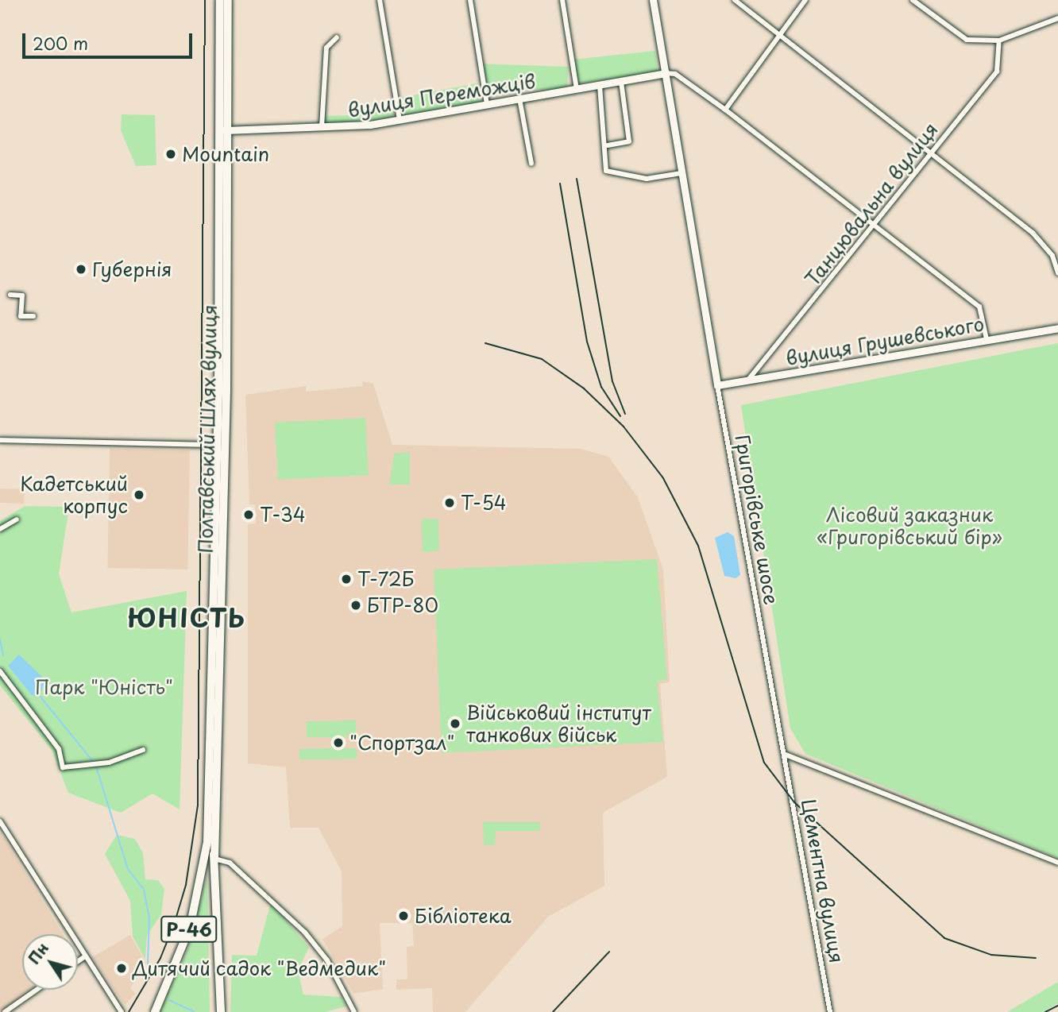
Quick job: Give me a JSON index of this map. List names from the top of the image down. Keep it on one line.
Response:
{"streets":{"main road":["Полтавський Шлях вулиця","Р-46"],"street":["вулиця Переможців","Танцювальна вулиця","вулиця Грушевського","Григорівське шосе","Цементна вулиця"]},"crossings":[["вулиця Переможців","Полтавський Шлях вулиця"],["вулиця Переможців","Григорівське шосе"],["Танцювальна вулиця","вулиця Грушевського"],["вулиця Грушевського","Григорівське шосе"],["Полтавський Шлях вулиця","Р-46"],["Григорівське шосе","Цементна вулиця"]],"districts":["ЮНІСТЬ"],"parks":["Лісовий заказник «Григорівський бір»","Парк \"Юність\""],"places":["Mountain","Губернія","Кадетський корпус","Т-54","T-34","Т-72Б","БТР-80","Військовий інститут танкових військ","\"Спортзал\"","Бібліотека","Дитячий садок \"Ведмедик\""],"scale_bar":"200 m","north":"top left"}
